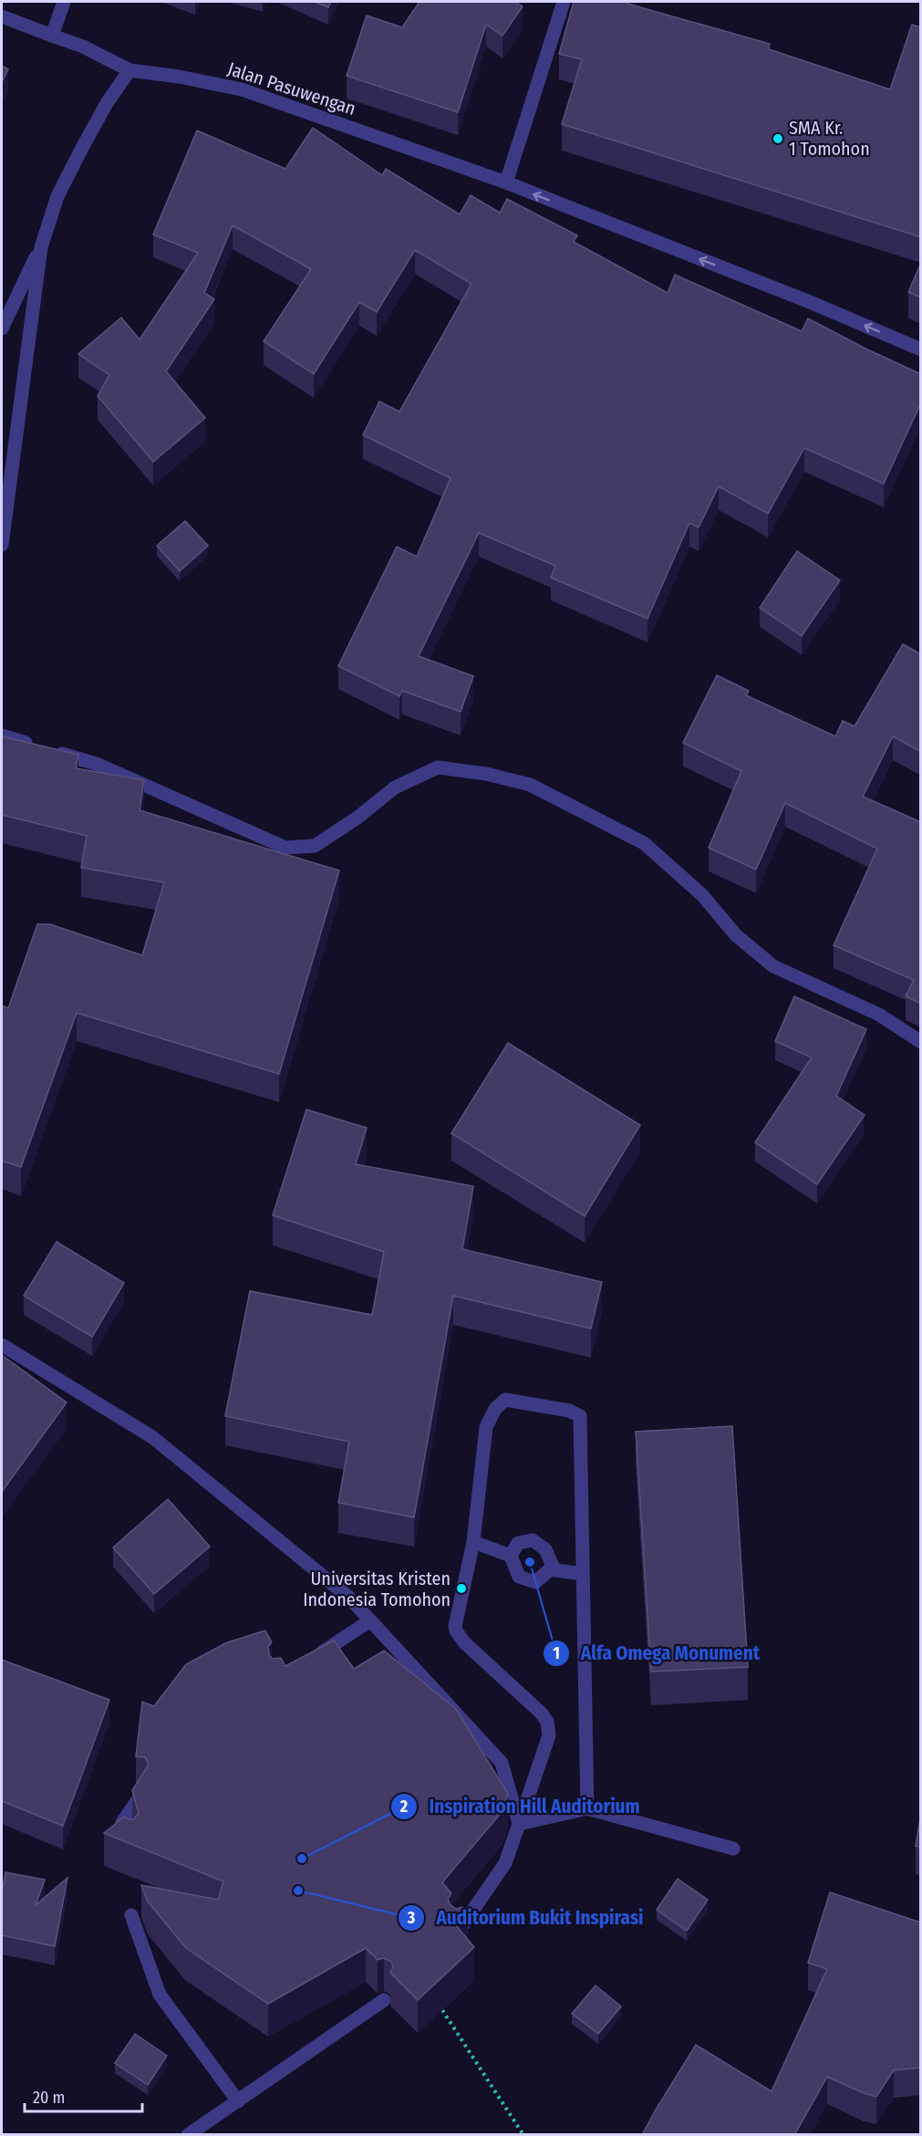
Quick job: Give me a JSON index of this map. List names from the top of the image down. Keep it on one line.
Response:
{"streets":{"street":["Jalan Pasuwengan"]},"one_way":["Jalan Pasuwengan"],"places":["SMA Kr. 1 Tomohon","Alfa Omega Monument","Universitas Kristen Indonesia Tomohon","Inspiration Hill Auditorium","Auditorium Bukit Inspirasi"],"scale_bar":"20 m"}
